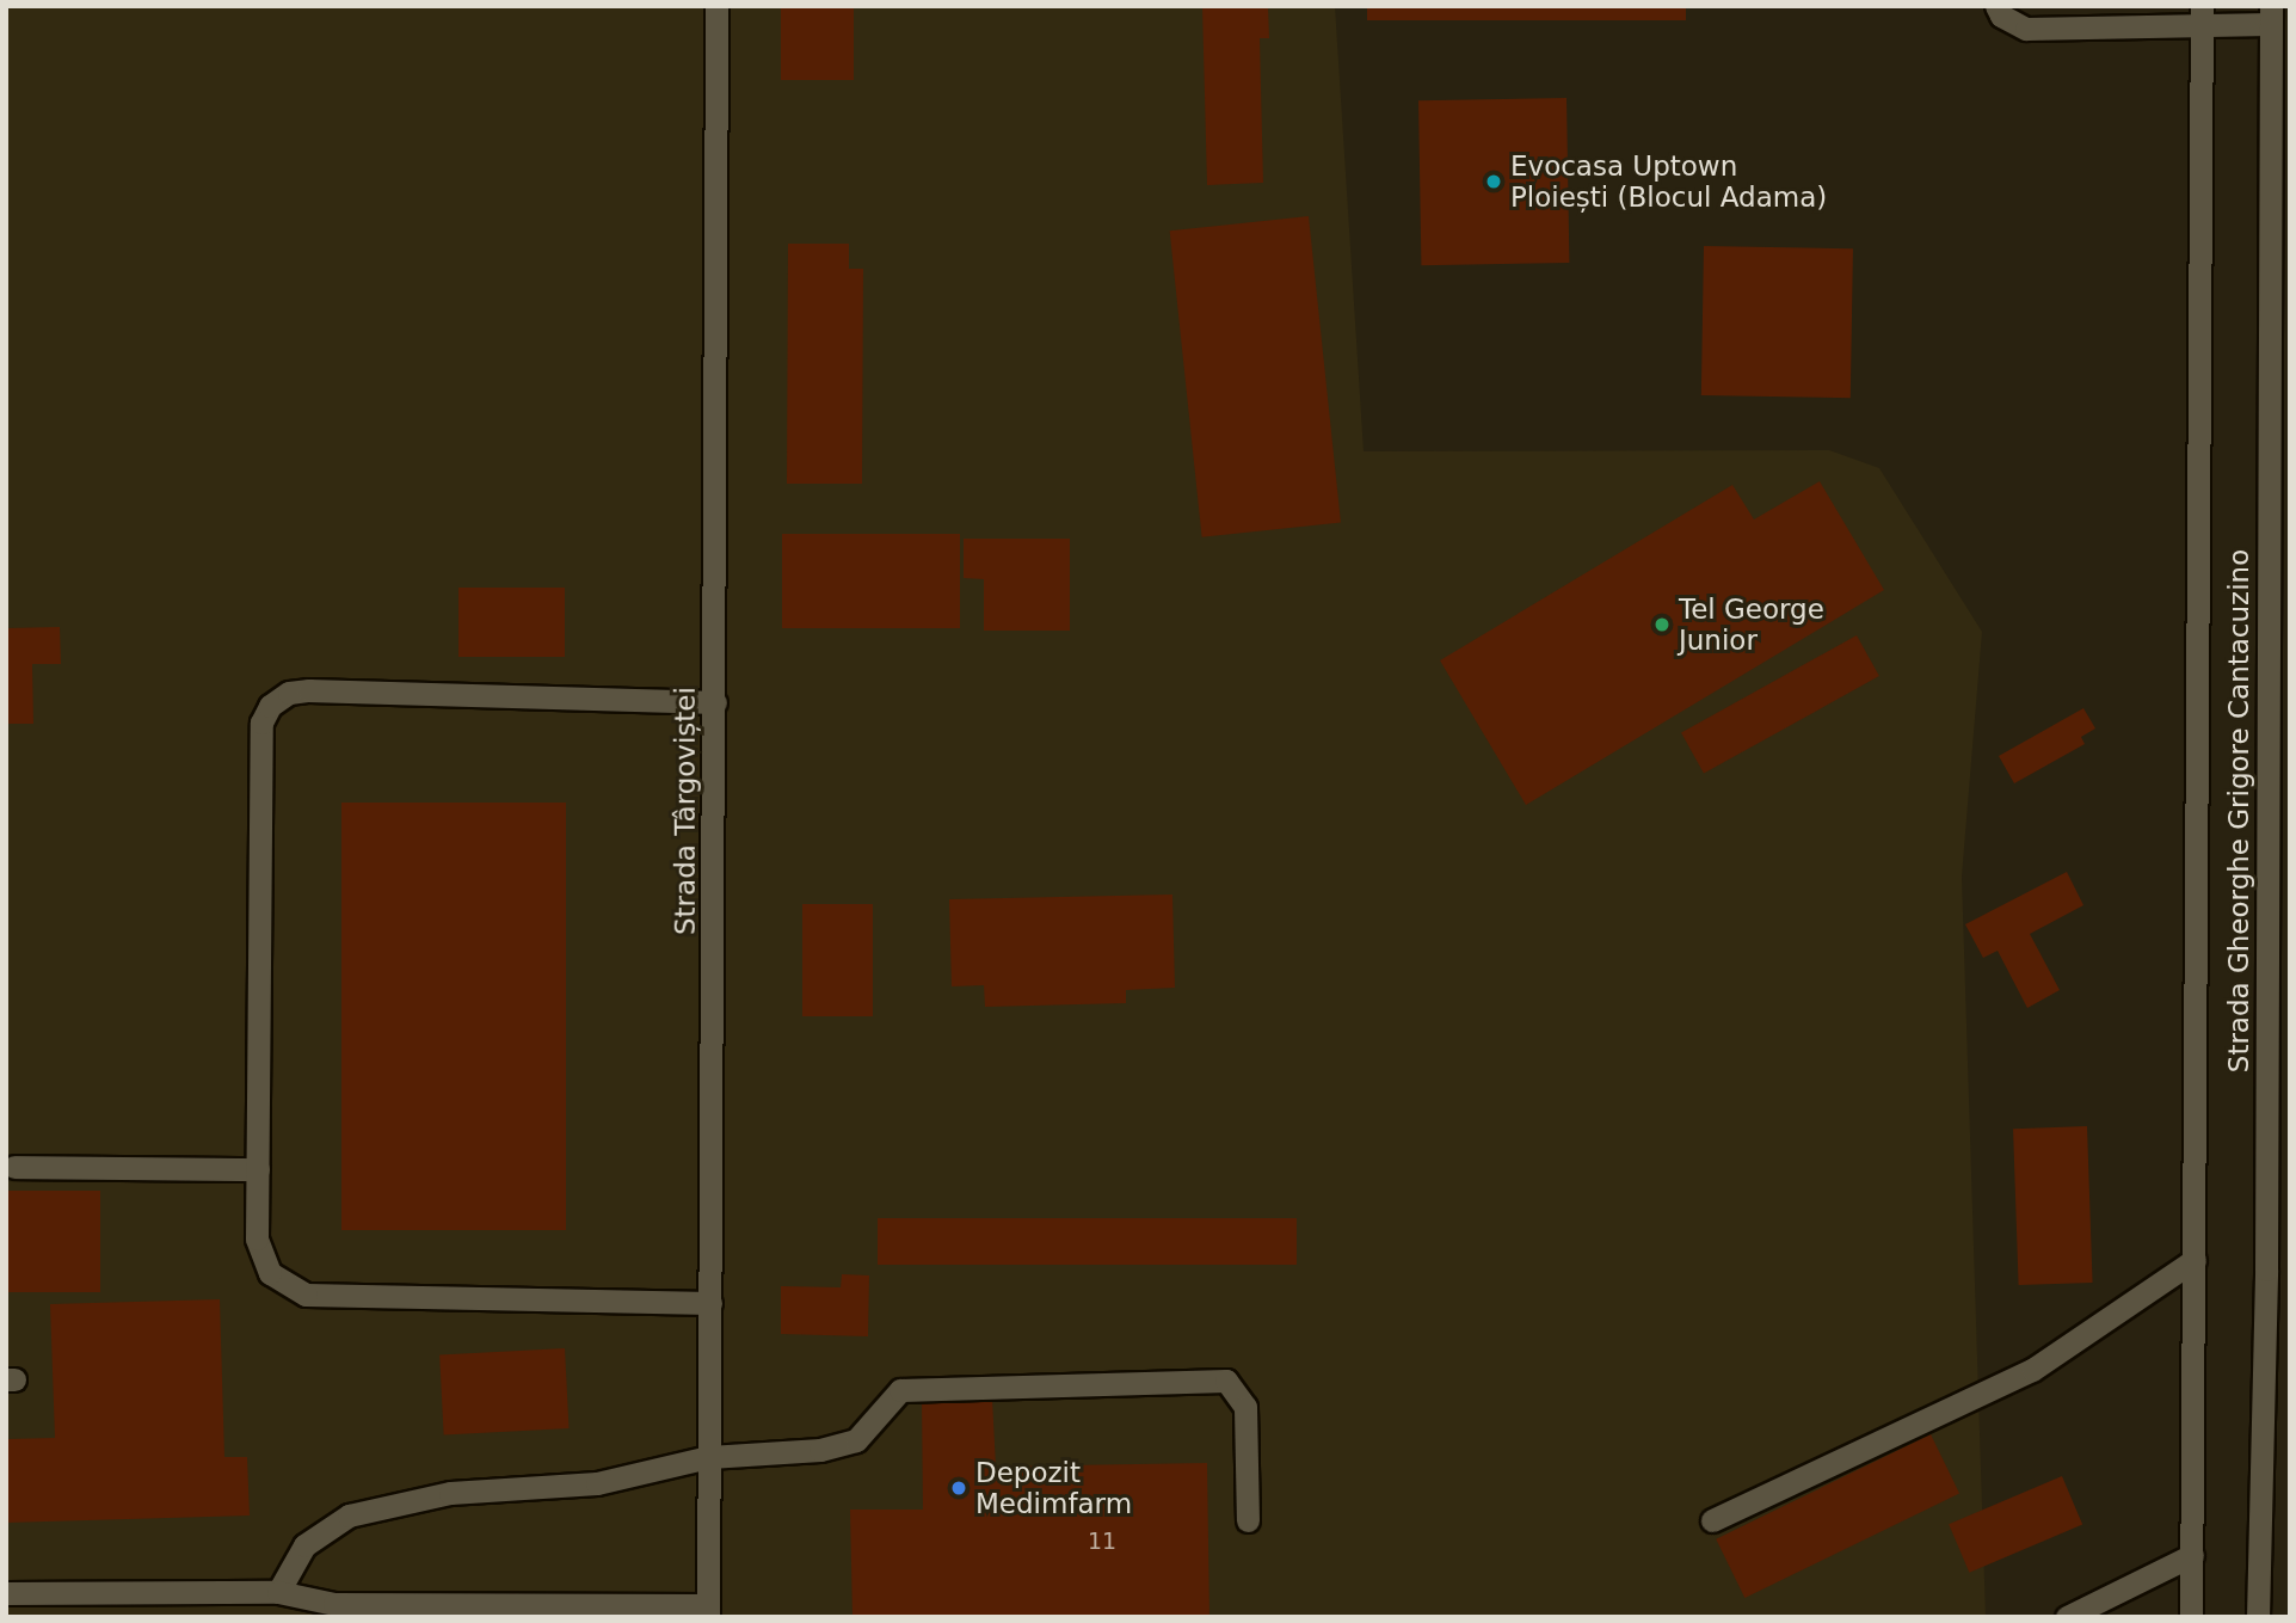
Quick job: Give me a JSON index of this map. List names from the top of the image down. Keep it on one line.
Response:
{"streets":{"main road":["Strada Târgoviștei","Strada Gheorghe Grigore Cantacuzino"]},"places":["Evocasa Uptown Ploiești (Blocul Adama)","Tel George Junior","Depozit Medimfarm"],"house_numbers":["11"]}
